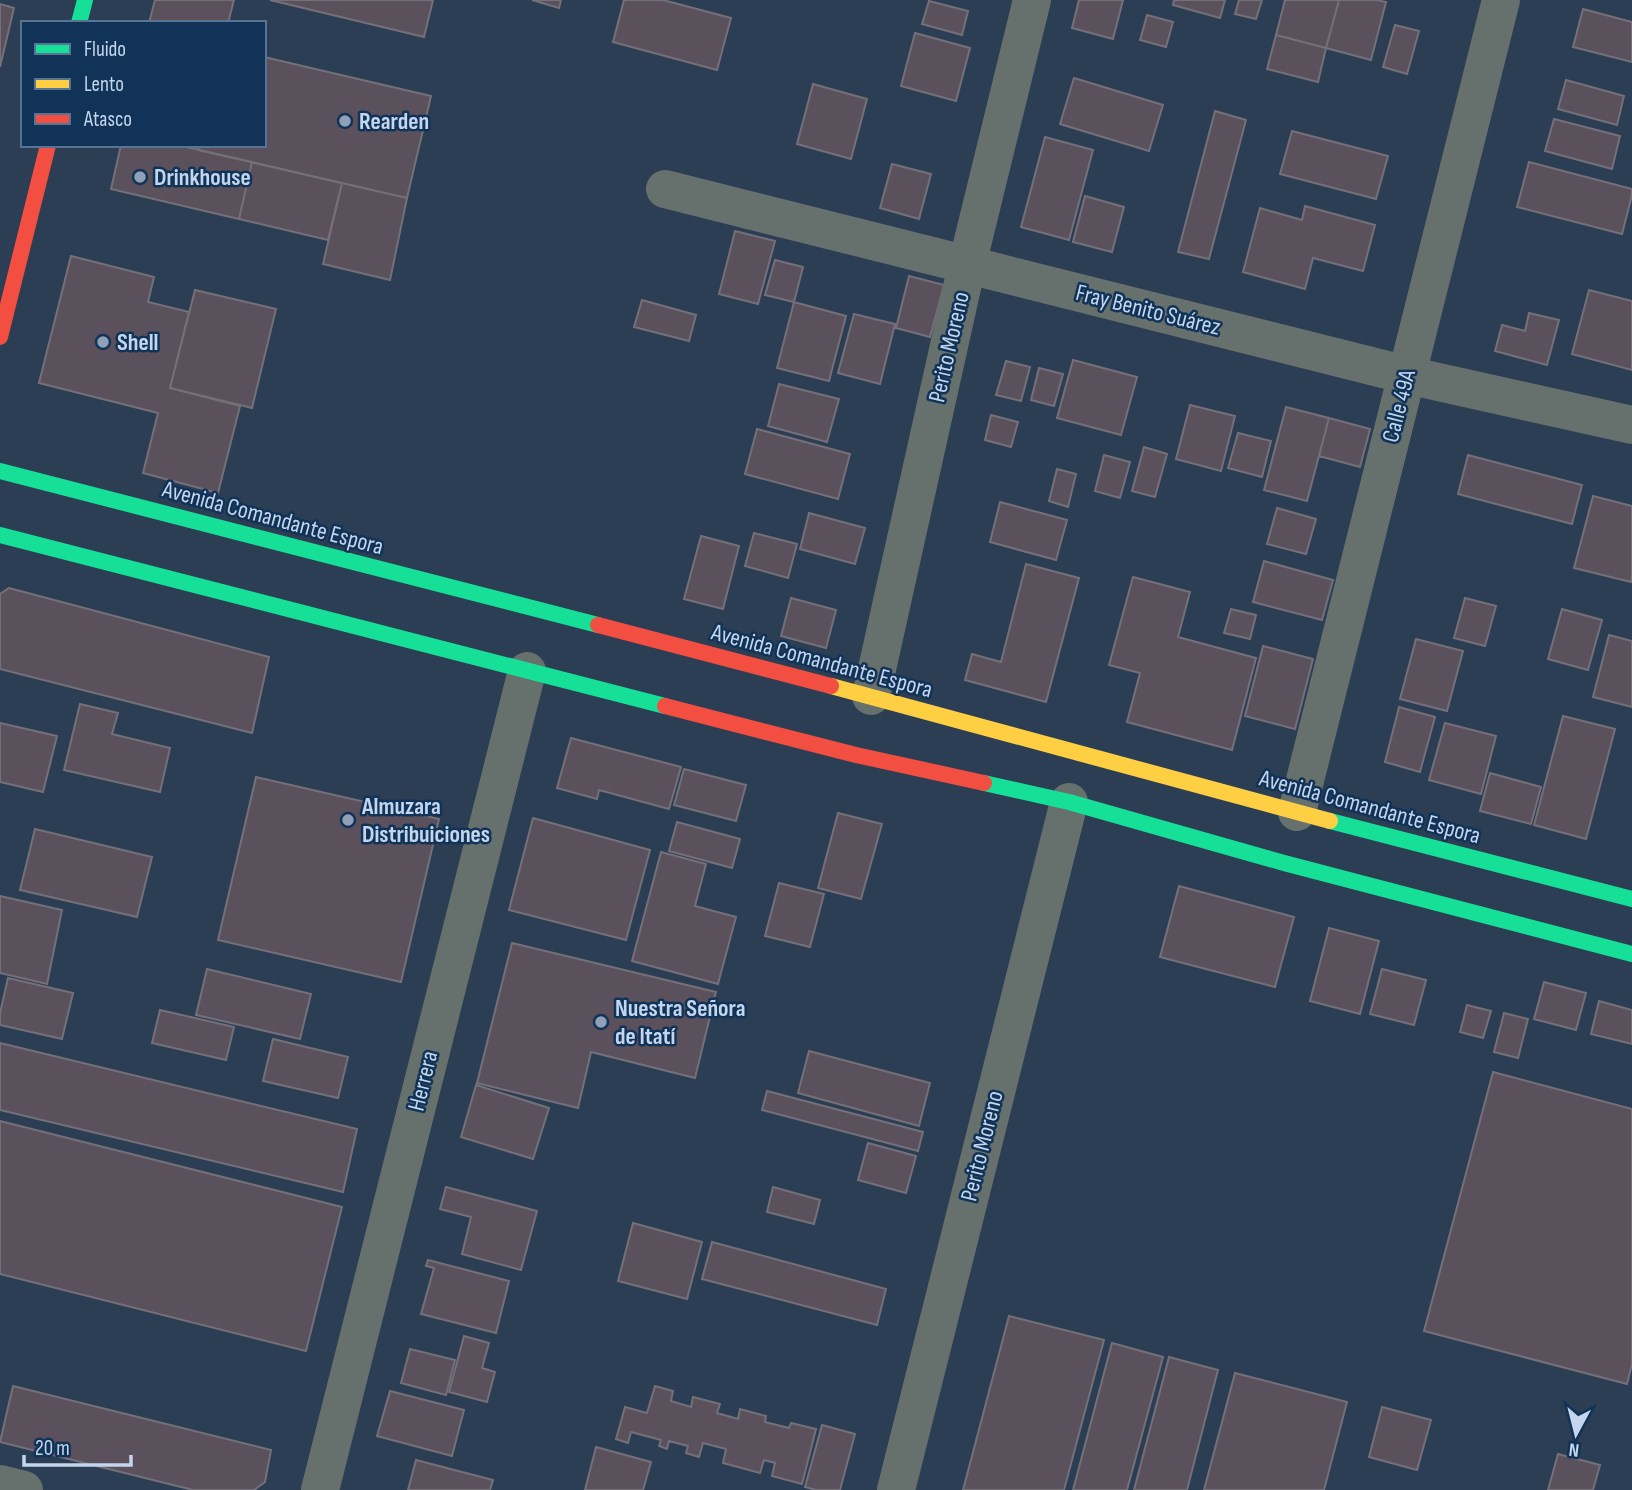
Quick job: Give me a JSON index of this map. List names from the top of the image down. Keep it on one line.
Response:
{"streets":{"main road":["Avenida Comandante Espora"],"street":["Fray Benito Suárez","Perito Moreno","Calle 49A","Herrera"]},"crossings":[["Fray Benito Suárez","Perito Moreno"],["Fray Benito Suárez","Calle 49A"],["Perito Moreno","Avenida Comandante Espora"],["Calle 49A","Avenida Comandante Espora"]],"places":["Rearden","Drinkhouse","Shell","Almuzara Distribuiciones","Nuestra Señora de Itatí"],"legend":["Fluido","Lento","Atasco"],"scale_bar":"20 m","north":"bottom"}
